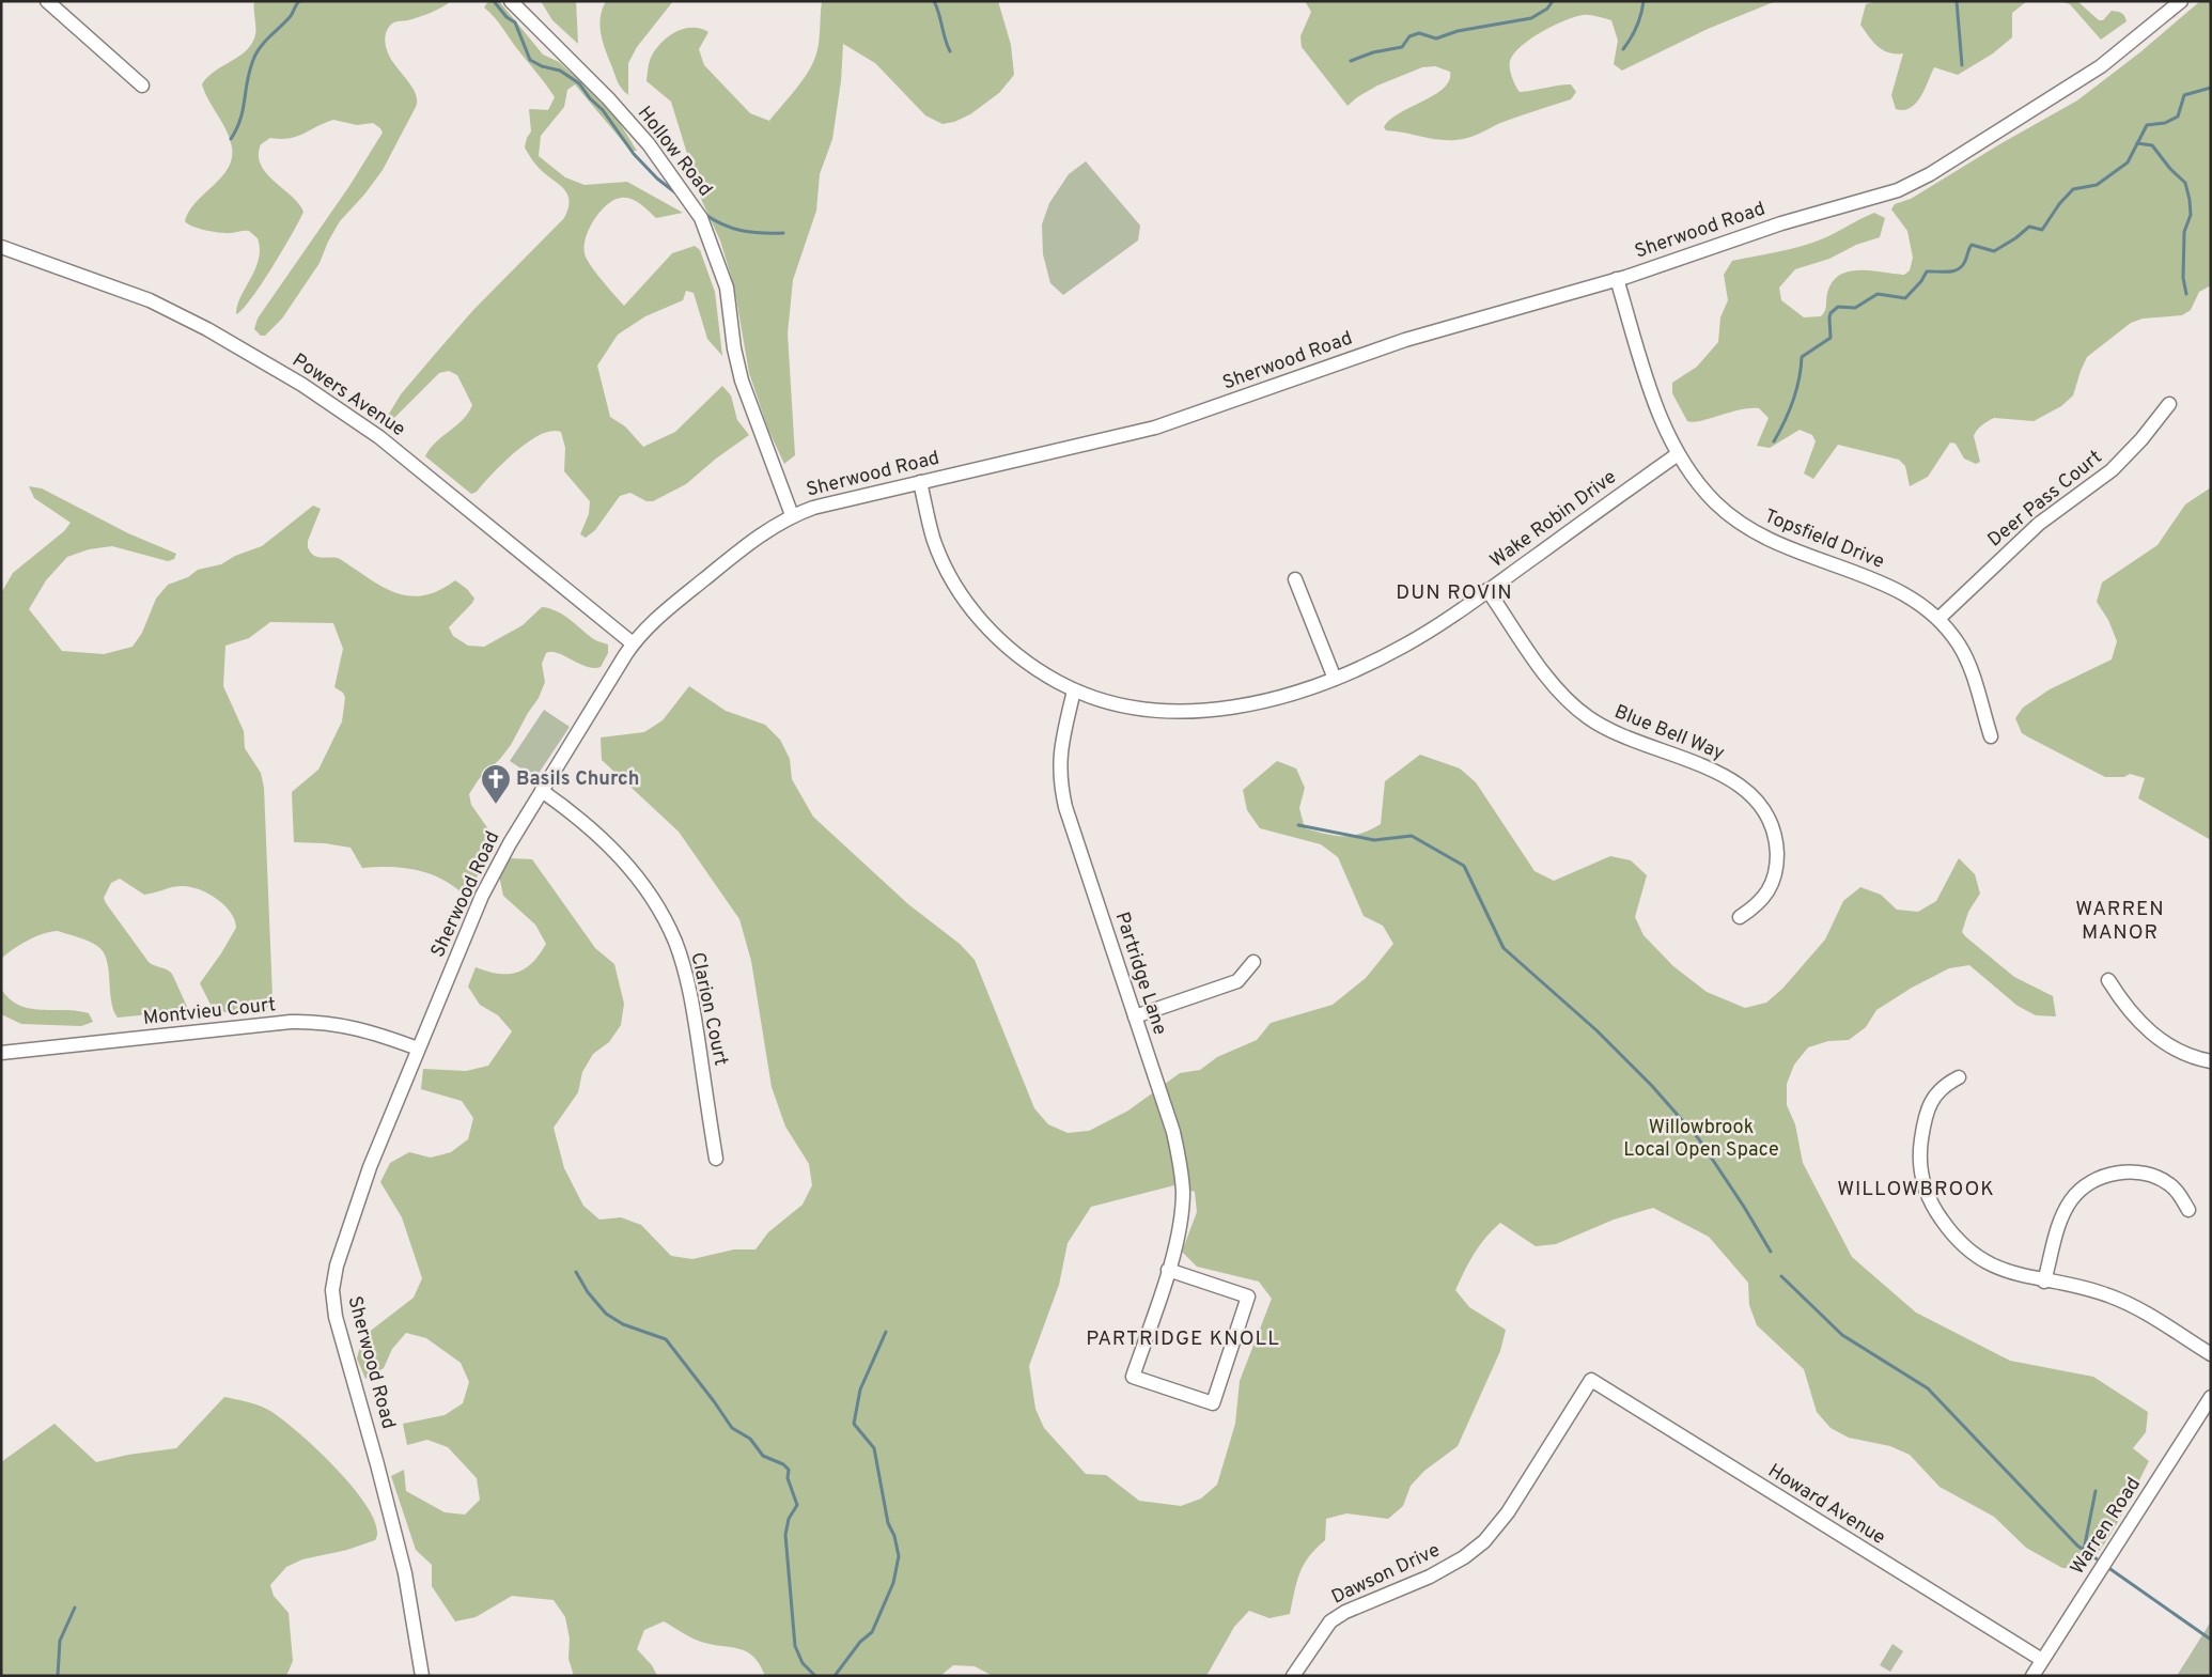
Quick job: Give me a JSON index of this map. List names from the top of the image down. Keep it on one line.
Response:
{"streets":{"street":["Hollow Road","Sherwood Road","Powers Avenue","Deer Pass Court","Wake Robin Drive","Topsfield Drive","Blue Bell Way","Partridge Lane","Clarion Court","Montvieu Court","Howard Avenue","Warren Road","Dawson Drive"]},"crossings":[["Hollow Road","Sherwood Road"],["Sherwood Road","Powers Avenue"],["Sherwood Road","Wake Robin Drive"],["Sherwood Road","Topsfield Drive"],["Sherwood Road","Clarion Court"],["Sherwood Road","Montvieu Court"],["Deer Pass Court","Topsfield Drive"],["Wake Robin Drive","Topsfield Drive"],["Wake Robin Drive","Blue Bell Way"],["Wake Robin Drive","Partridge Lane"],["Howard Avenue","Warren Road"],["Howard Avenue","Dawson Drive"]],"districts":["DUN ROVIN","WARREN MANOR","WILLOWBROOK","PARTRIDGE KNOLL"],"parks":["Willowbrook Local Open Space"],"places":{"church":["Basils Church"]}}
